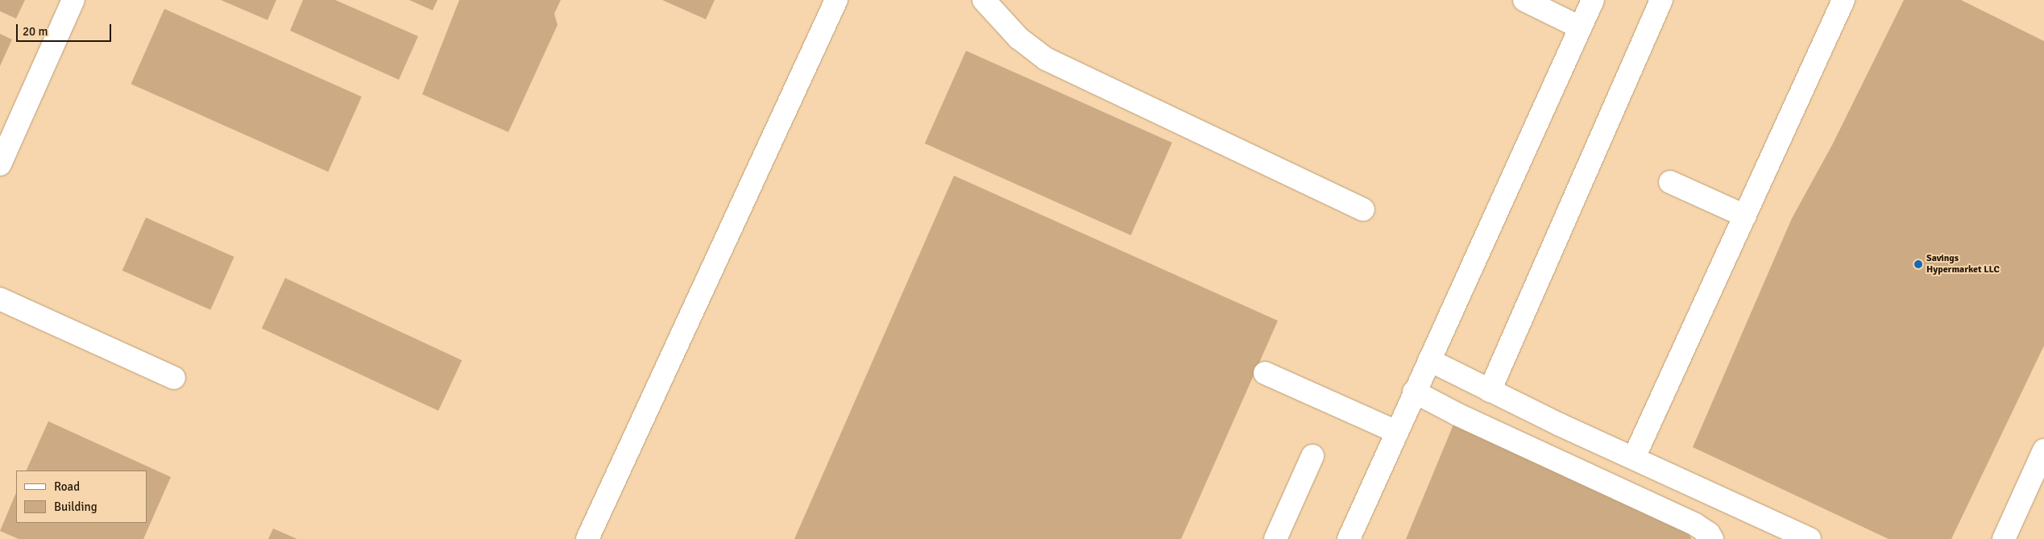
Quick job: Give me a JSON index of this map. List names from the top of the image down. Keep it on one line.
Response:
{"places":["Savings Hypermarket LLC"],"legend":["Road","Building"],"scale_bar":"20 m"}
